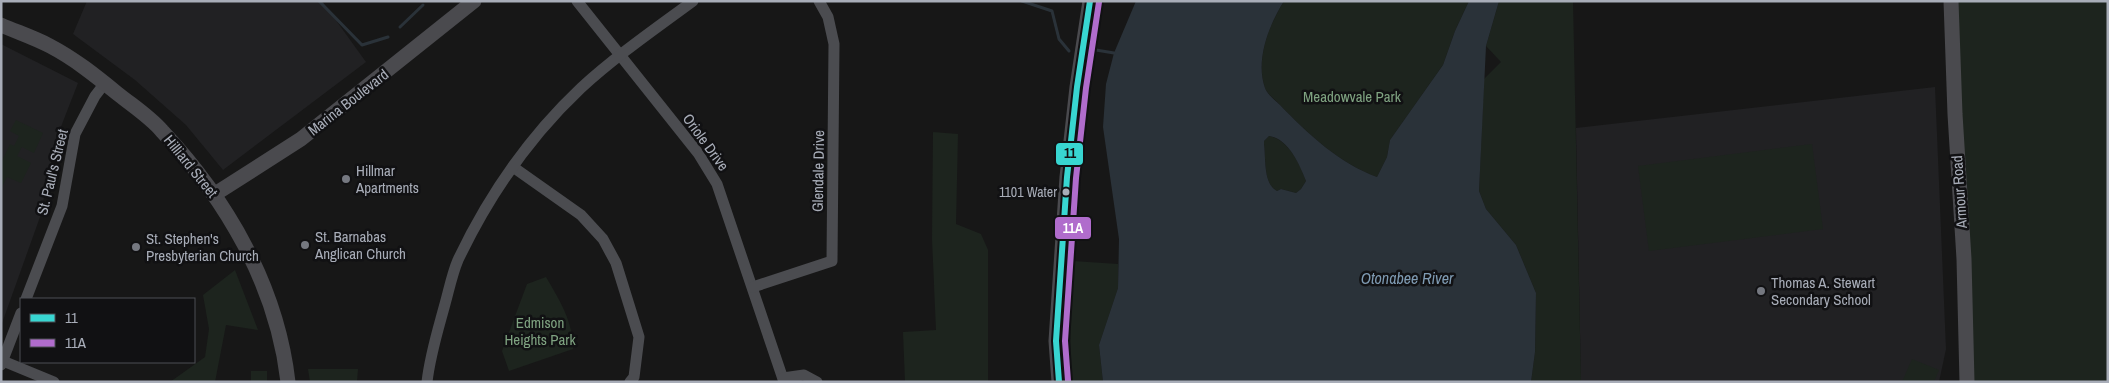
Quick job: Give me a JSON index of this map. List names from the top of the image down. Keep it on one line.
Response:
{"streets":{"street":["Marina Boulevard","Oriole Drive","Hilliard Street","Glendale Drive","St. Paul's Street","Armour Road"]},"crossings":[["Marina Boulevard","Hilliard Street"],["Oriole Drive","Glendale Drive"],["Hilliard Street","St. Paul's Street"]],"water":["Otonabee River"],"parks":["Meadowvale Park","Edmison Heights Park"],"places":["Hillmar Apartments","1101 Water","St. Barnabas Anglican Church","St. Stephen's Presbyterian Church","Thomas A. Stewart Secondary School"],"lines":["transit line 11","transit line 11A"],"legend":["11","11A"]}
